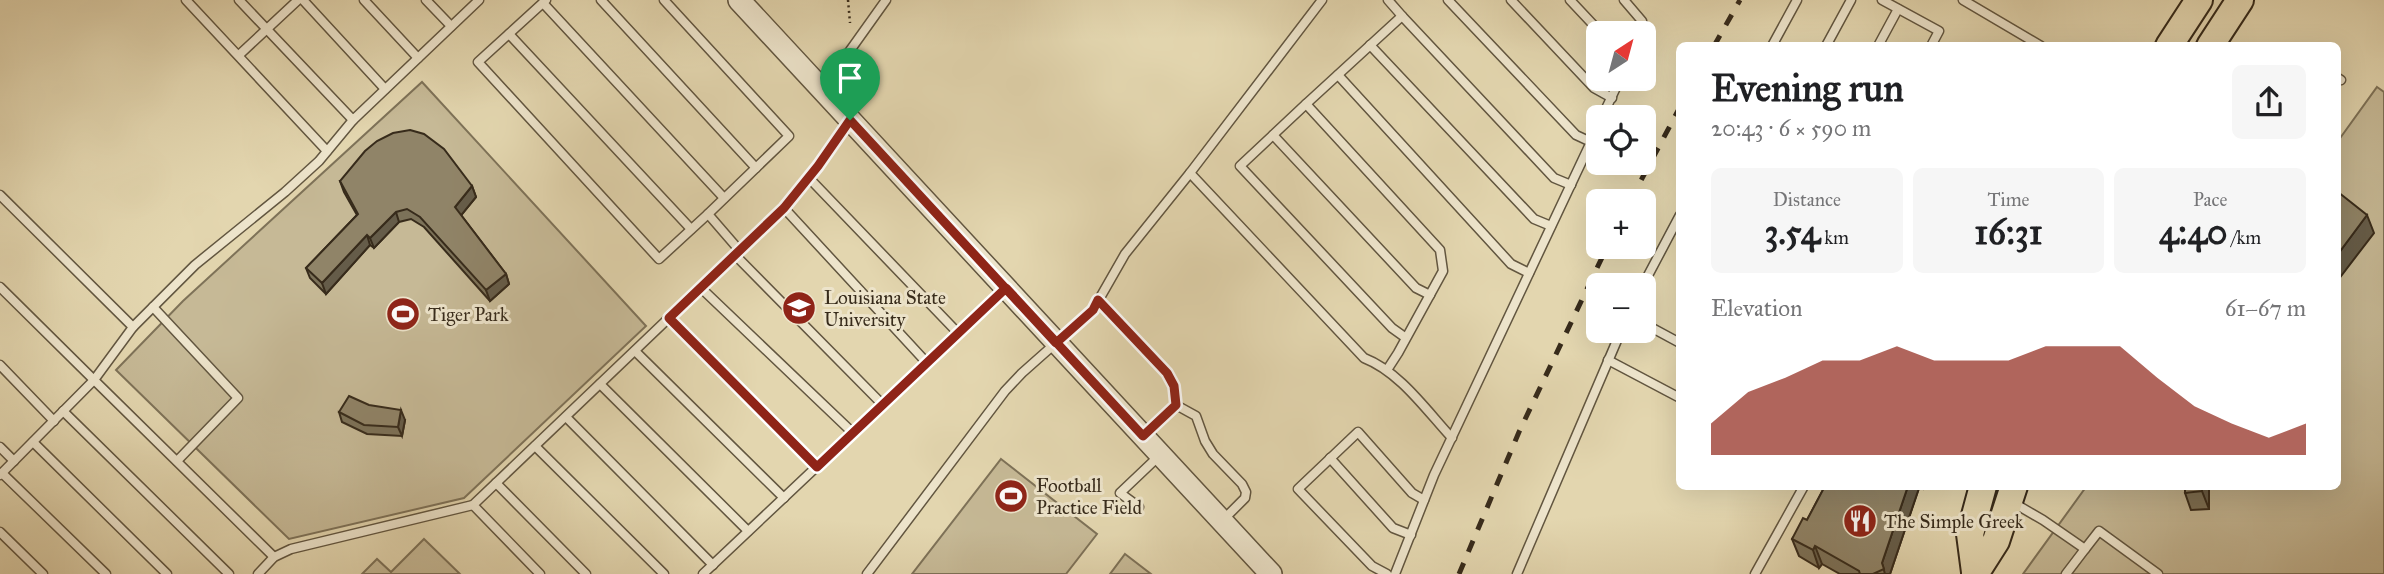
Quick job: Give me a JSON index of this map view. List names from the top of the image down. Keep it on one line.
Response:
{"places":{"school or university":["Louisiana State University"],"sports":["Tiger Park","Football Practice Field"],"restaurant":["The Simple Greek"]},"north":"top right","page":{"map_buttons":["+","−"],"heading":["Evening run","20:43 · 6 × 590 m"],"stats":[["Distance","3.54 km"],["Time","16:31"],["Pace","4:40 /km"]],"chart":["Elevation","61–67 m"]}}
